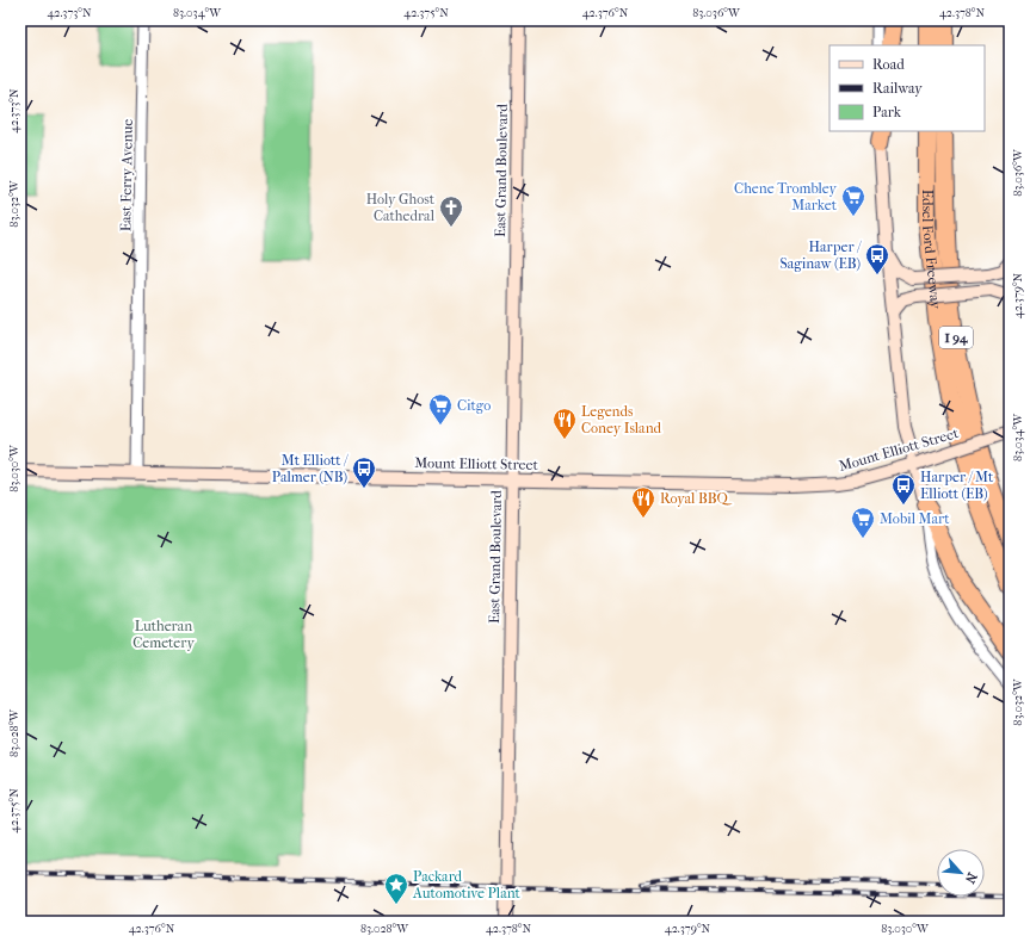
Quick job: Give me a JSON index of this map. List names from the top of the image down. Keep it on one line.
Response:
{"streets":{"highway":["Edsel Ford Freeway","I 94"],"main road":["East Grand Boulevard","Mount Elliott Street"],"street":["East Ferry Avenue"]},"crossings":[["East Grand Boulevard","Mount Elliott Street"],["East Ferry Avenue","Mount Elliott Street"]],"parks":["Lutheran Cemetery"],"places":{"supermarket":["Chene Trombley Market","Citgo","Mobil Mart"],"church":["Holy Ghost Cathedral"],"bus stop":["Harper / Saginaw (EB)","Mt Elliott / Palmer (NB)","Harper / Mt Elliott (EB)"],"restaurant":["Legends Coney Island","Royal BBQ"],"place":["Packard Automotive Plant"]},"legend":["Road","Railway","Park"],"north":"bottom right","coordinates":["42.373°N","83.034°W","42.375°N","42.376°N","83.036°W","42.378°N","83.032°W","42.379°N","83.030°W","83.028°W"]}
